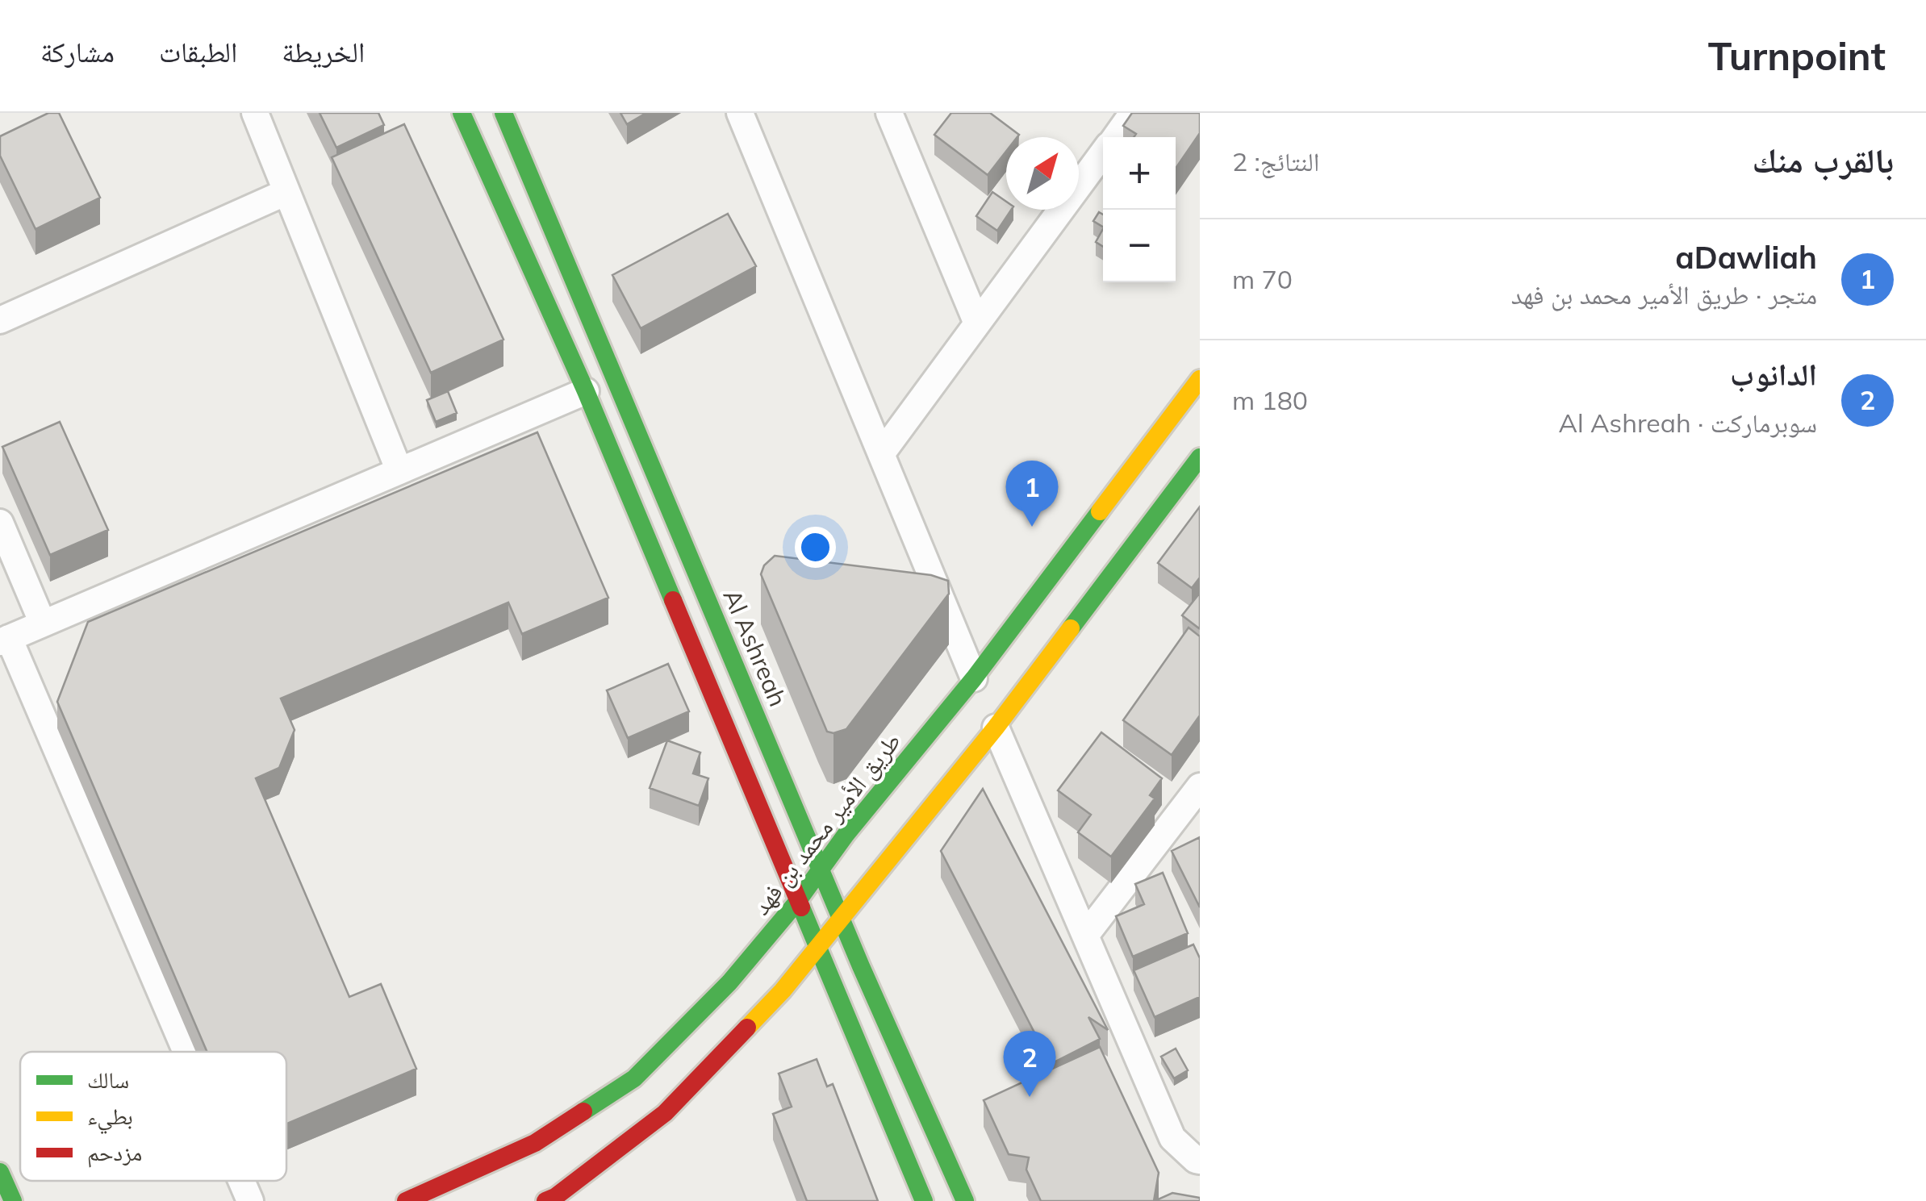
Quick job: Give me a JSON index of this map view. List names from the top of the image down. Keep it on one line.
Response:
{"streets":{"main road":["Al Ashreah","طريق الأمير محمد بن فهد"]},"crossings":[["Al Ashreah","طريق الأمير محمد بن فهد"]],"legend":["سالك","بطيء","مزدحم"],"north":"top right","page":{"header":"Turnpoint","nav":["الخريطة","الطبقات","مشاركة"],"heading":["بالقرب منك","النتائج: 2"],"map_buttons":["+","−"],"list":[{"mark":"1","name":"aDawliah","note":"متجر · طريق الأمير محمد بن فهد","value":"70 m"},{"mark":"2","name":"الدانوب","note":"سوبرماركت · Al Ashreah","value":"180 m"}],"pins":["1","2"]}}
